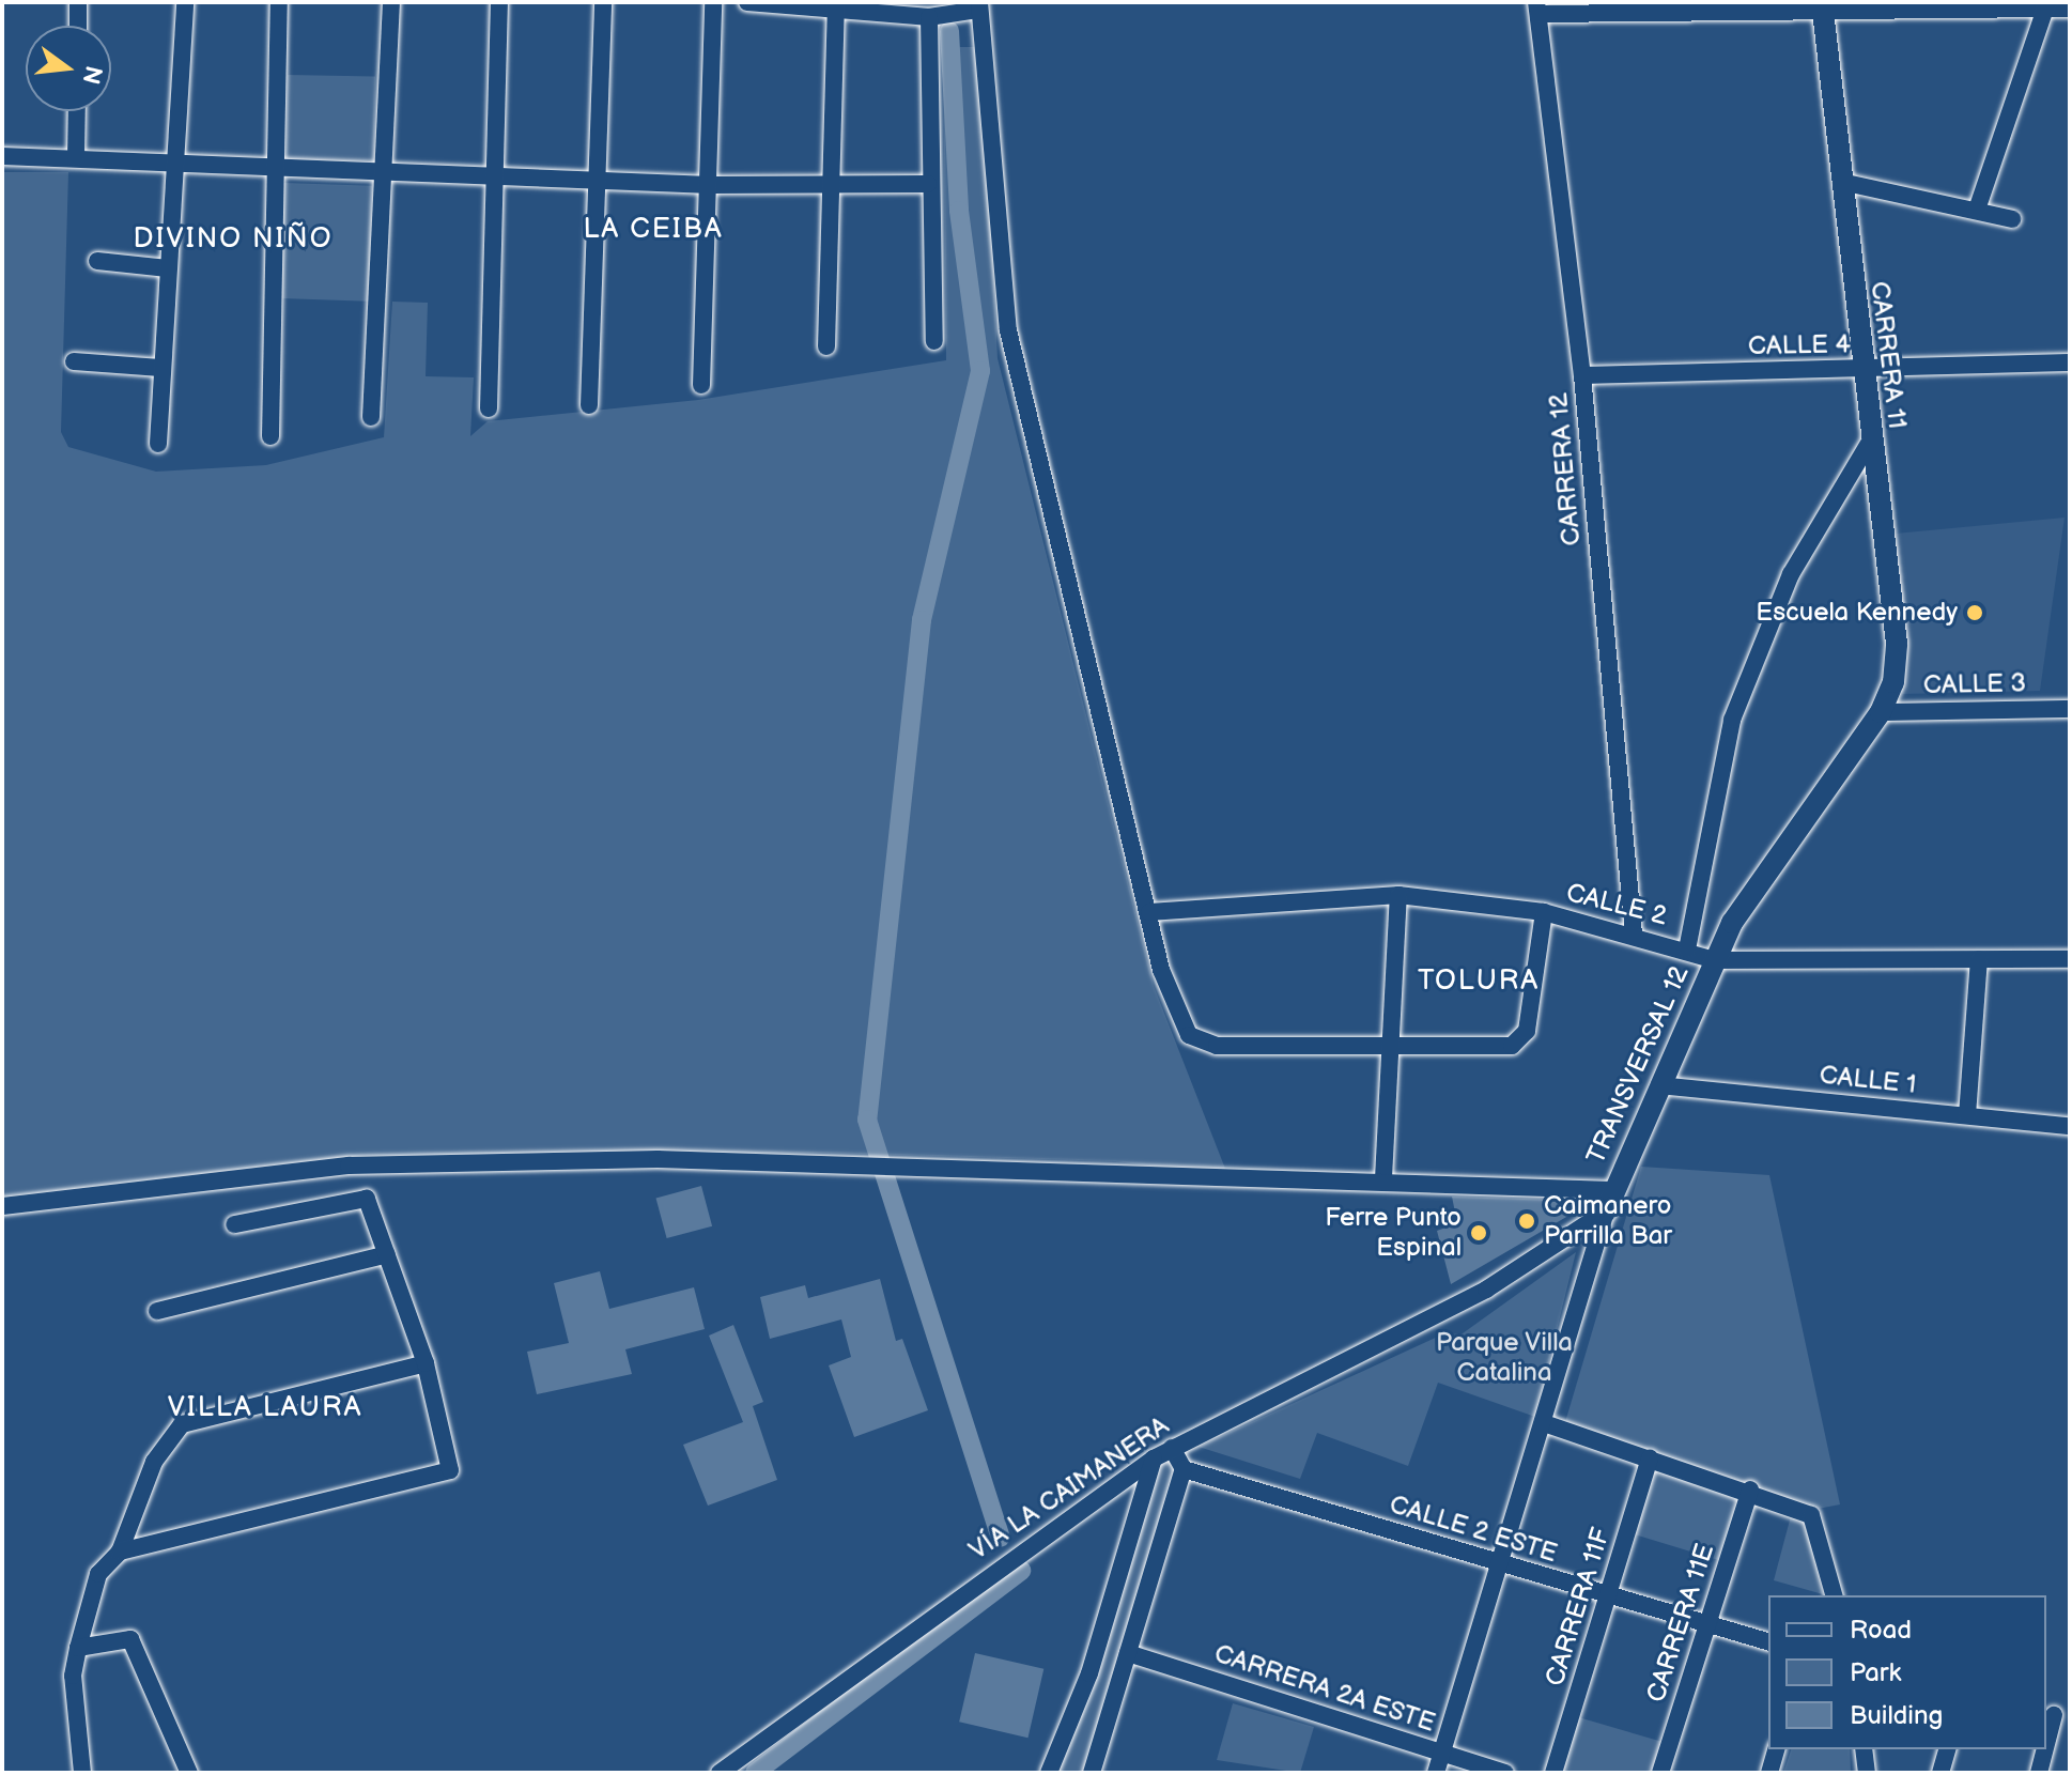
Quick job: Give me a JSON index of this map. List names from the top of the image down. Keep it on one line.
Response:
{"streets":{"street":["CALLE 4","CARRERA 11","CARRERA 12","CALLE 3","CALLE 2","TRANSVERSAL 12","CALLE 1","VÍA LA CAIMANERA","CALLE 2 ESTE","CARRERA 11F","CARRERA 11E","CARRERA 2A ESTE"]},"crossings":[["CALLE 4","CARRERA 11"],["CALLE 4","CARRERA 12"],["CARRERA 11","CALLE 3"],["CARRERA 11","TRANSVERSAL 12"],["CARRERA 12","CALLE 2"],["CALLE 3","TRANSVERSAL 12"],["CALLE 2","TRANSVERSAL 12"],["TRANSVERSAL 12","CALLE 1"],["TRANSVERSAL 12","VÍA LA CAIMANERA"],["TRANSVERSAL 12","CALLE 2 ESTE"],["TRANSVERSAL 12","CARRERA 2A ESTE"],["CALLE 2 ESTE","CARRERA 11F"],["CALLE 2 ESTE","CARRERA 11E"]],"districts":["LA CEIBA","DIVINO NIÑO","TOLURA","VILLA LAURA"],"parks":["Parque Villa Catalina"],"places":["Escuela Kennedy","Caimanero Parrilla Bar","Ferre Punto Espinal"],"legend":["Road","Park","Building"],"north":"right"}
